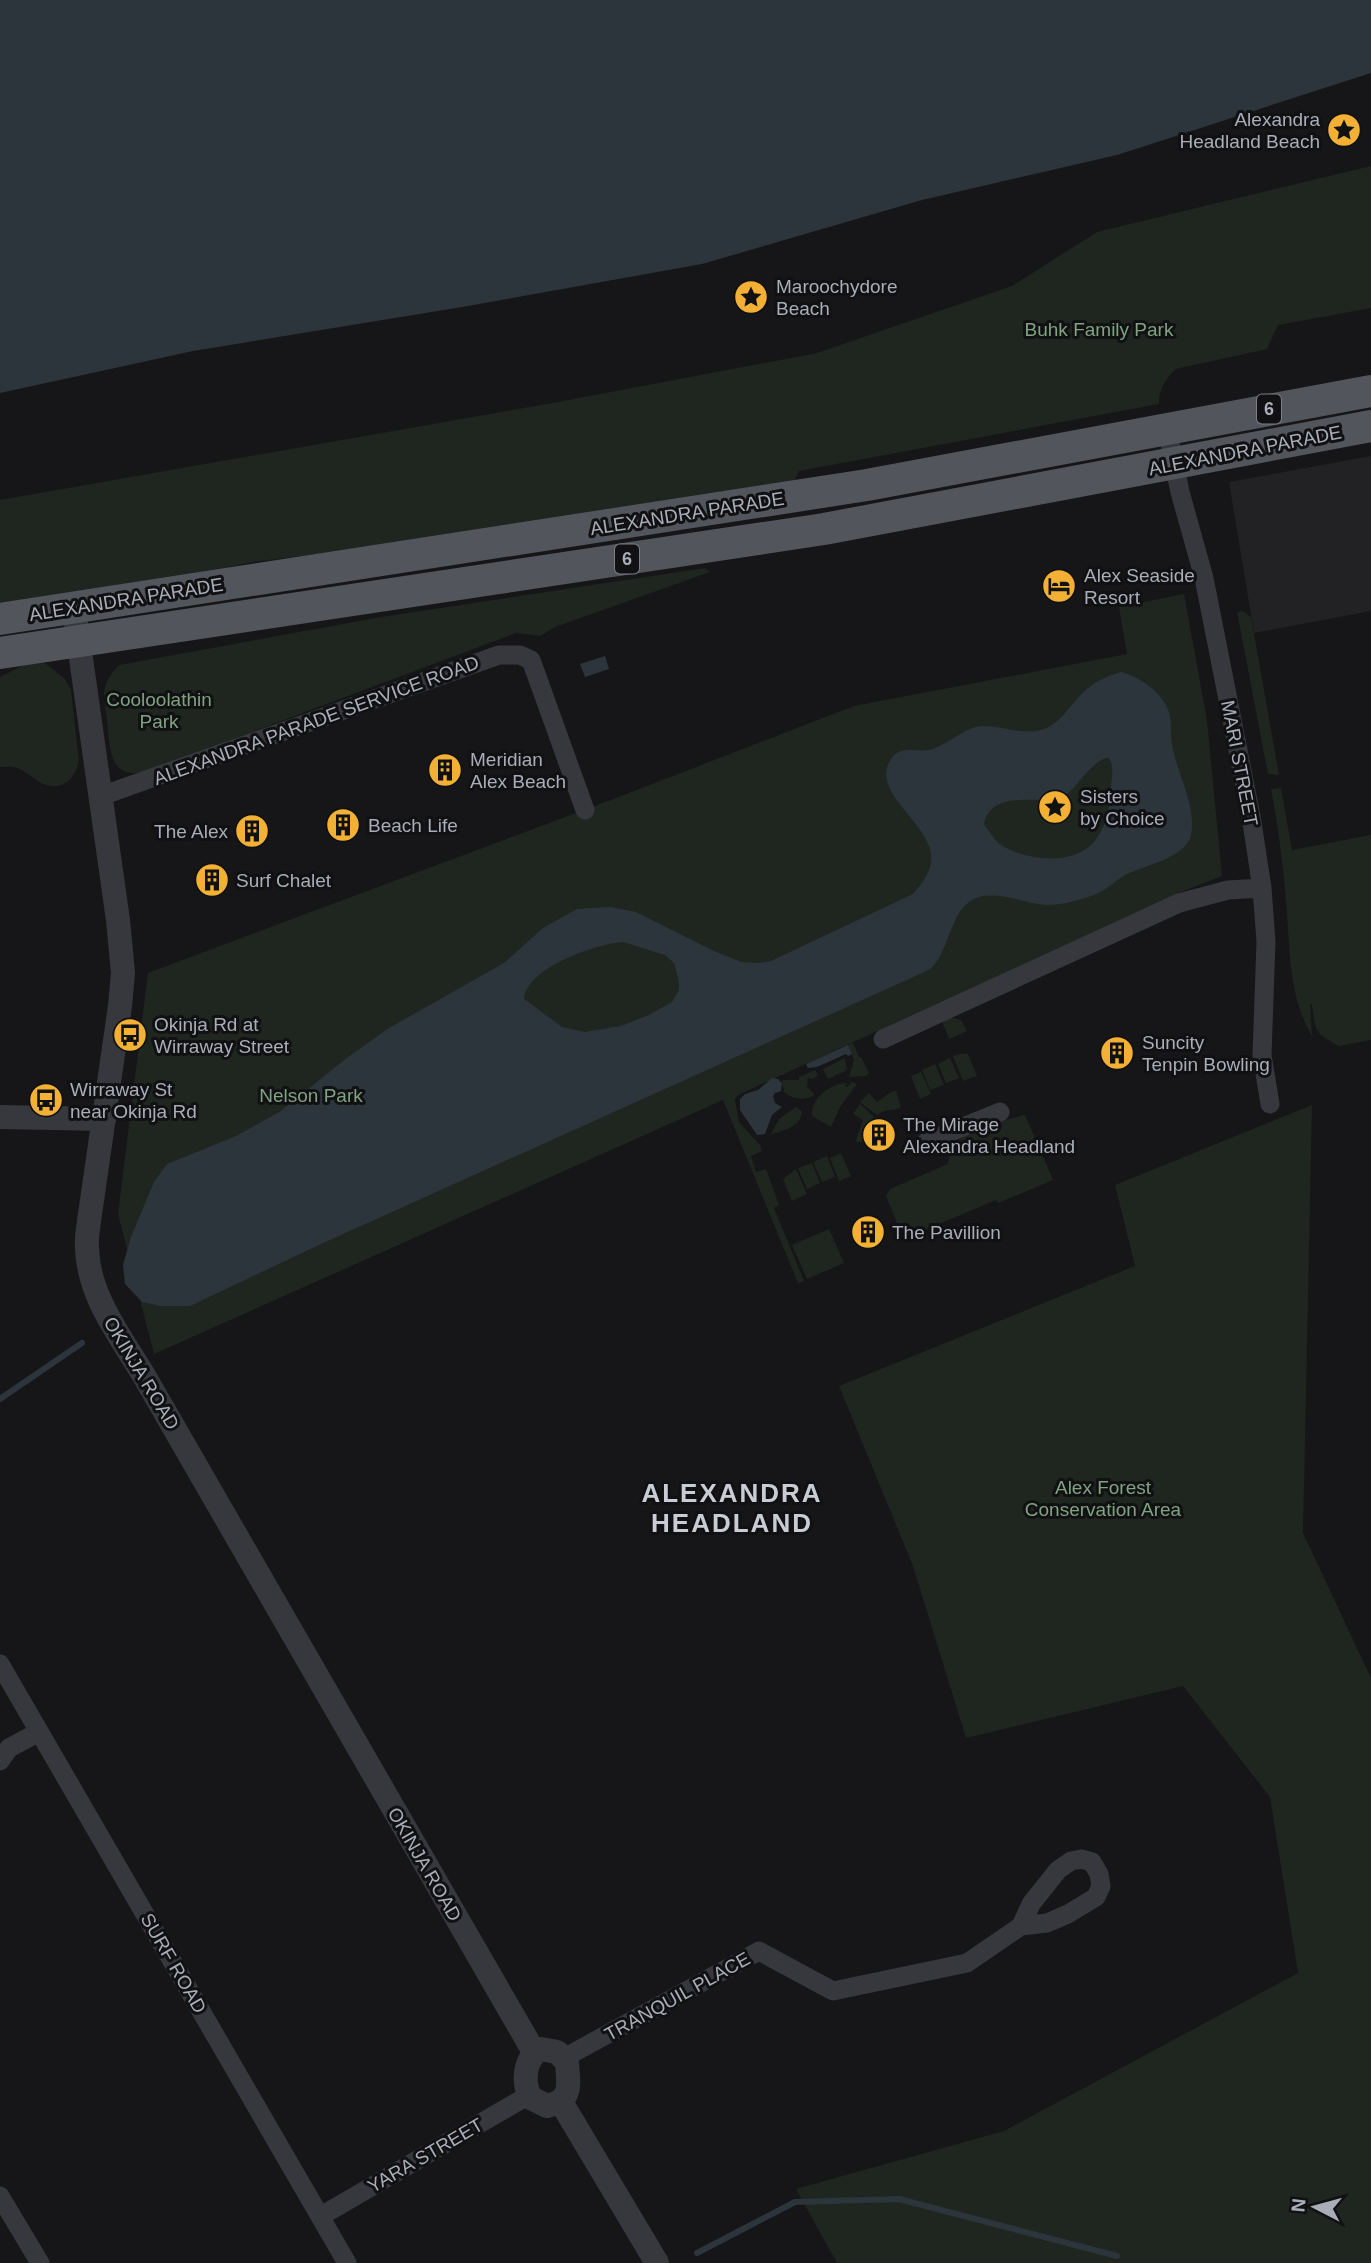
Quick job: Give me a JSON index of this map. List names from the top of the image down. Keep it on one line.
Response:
{"streets":{"main road":["6","ALEXANDRA PARADE"],"street":["ALEXANDRA PARADE SERVICE ROAD","MARI STREET","OKINJA ROAD","SURF ROAD","TRANQUIL PLACE","YARA STREET"]},"crossings":[["ALEXANDRA PARADE","MARI STREET"],["ALEXANDRA PARADE","OKINJA ROAD"],["ALEXANDRA PARADE SERVICE ROAD","OKINJA ROAD"],["OKINJA ROAD","TRANQUIL PLACE"],["OKINJA ROAD","YARA STREET"],["SURF ROAD","YARA STREET"],["TRANQUIL PLACE","YARA STREET"]],"districts":["ALEXANDRA HEADLAND"],"parks":["Buhk Family Park","Cooloolathin Park","Nelson Park","Alex Forest Conservation Area"],"places":{"place":["Alexandra Headland Beach","Maroochydore Beach","Sisters by Choice"],"hotel":["Alex Seaside Resort"],"building":["Meridian Alex Beach","Beach Life","The Alex","Surf Chalet","Suncity Tenpin Bowling","The Mirage Alexandra Headland","The Pavillion"],"bus stop":["Okinja Rd at Wirraway Street","Wirraway St near Okinja Rd"]},"north":"left"}
